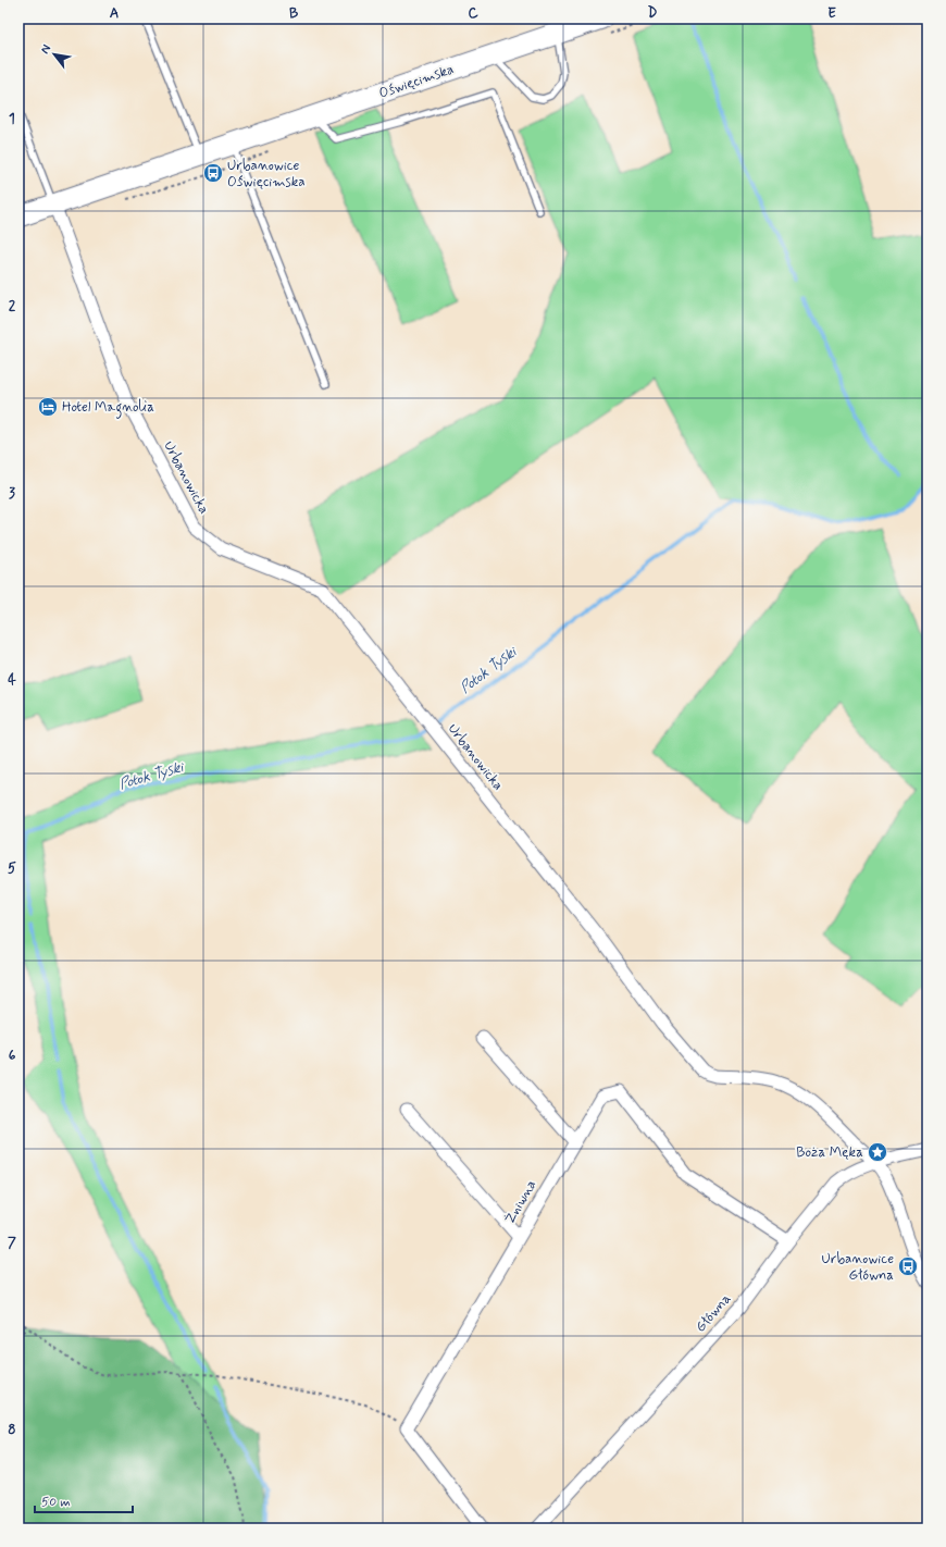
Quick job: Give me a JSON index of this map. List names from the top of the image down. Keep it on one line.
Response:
{"streets":{"highway":["Oświęcimska"],"street":["Urbanowicka","Żniwna","Główna"]},"crossings":[["Oświęcimska","Urbanowicka"],["Urbanowicka","Główna"],["Żniwna","Główna"]],"water":["Potok Tyski"],"places":{"bus stop":["Urbanowice Oświęcimska","Urbanowice Główna"],"hotel":["Hotel Magnolia"],"place":["Boża Męka"]},"scale_bar":"50 m","north":"top left","grid":{"columns":["A","B","C","D","E"],"rows":["1","2","3","4","5","6","7","8"]}}
